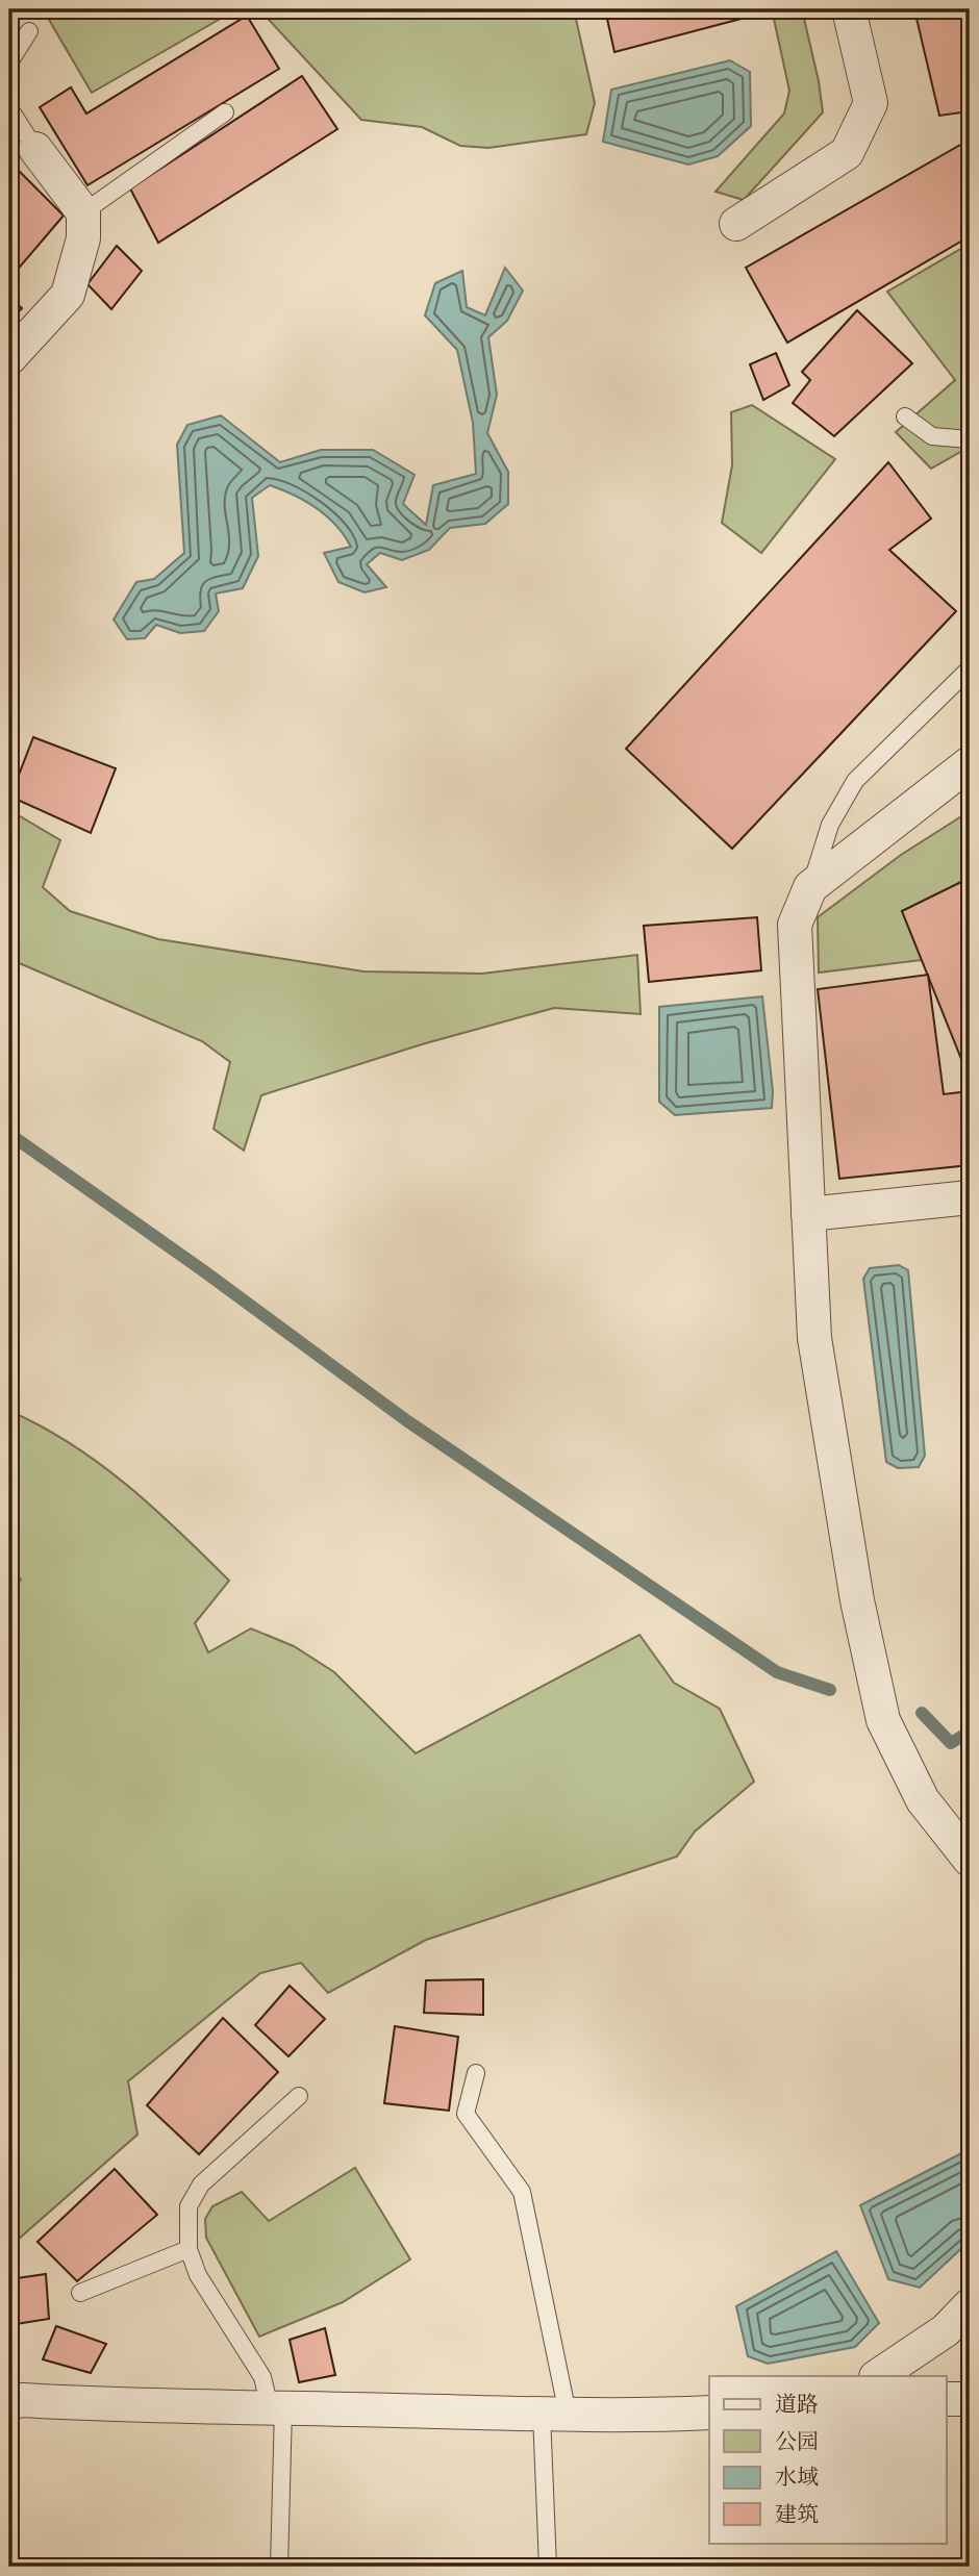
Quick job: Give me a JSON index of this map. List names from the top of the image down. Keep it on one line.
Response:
{"legend":["道路","公园","水域","建筑"]}
